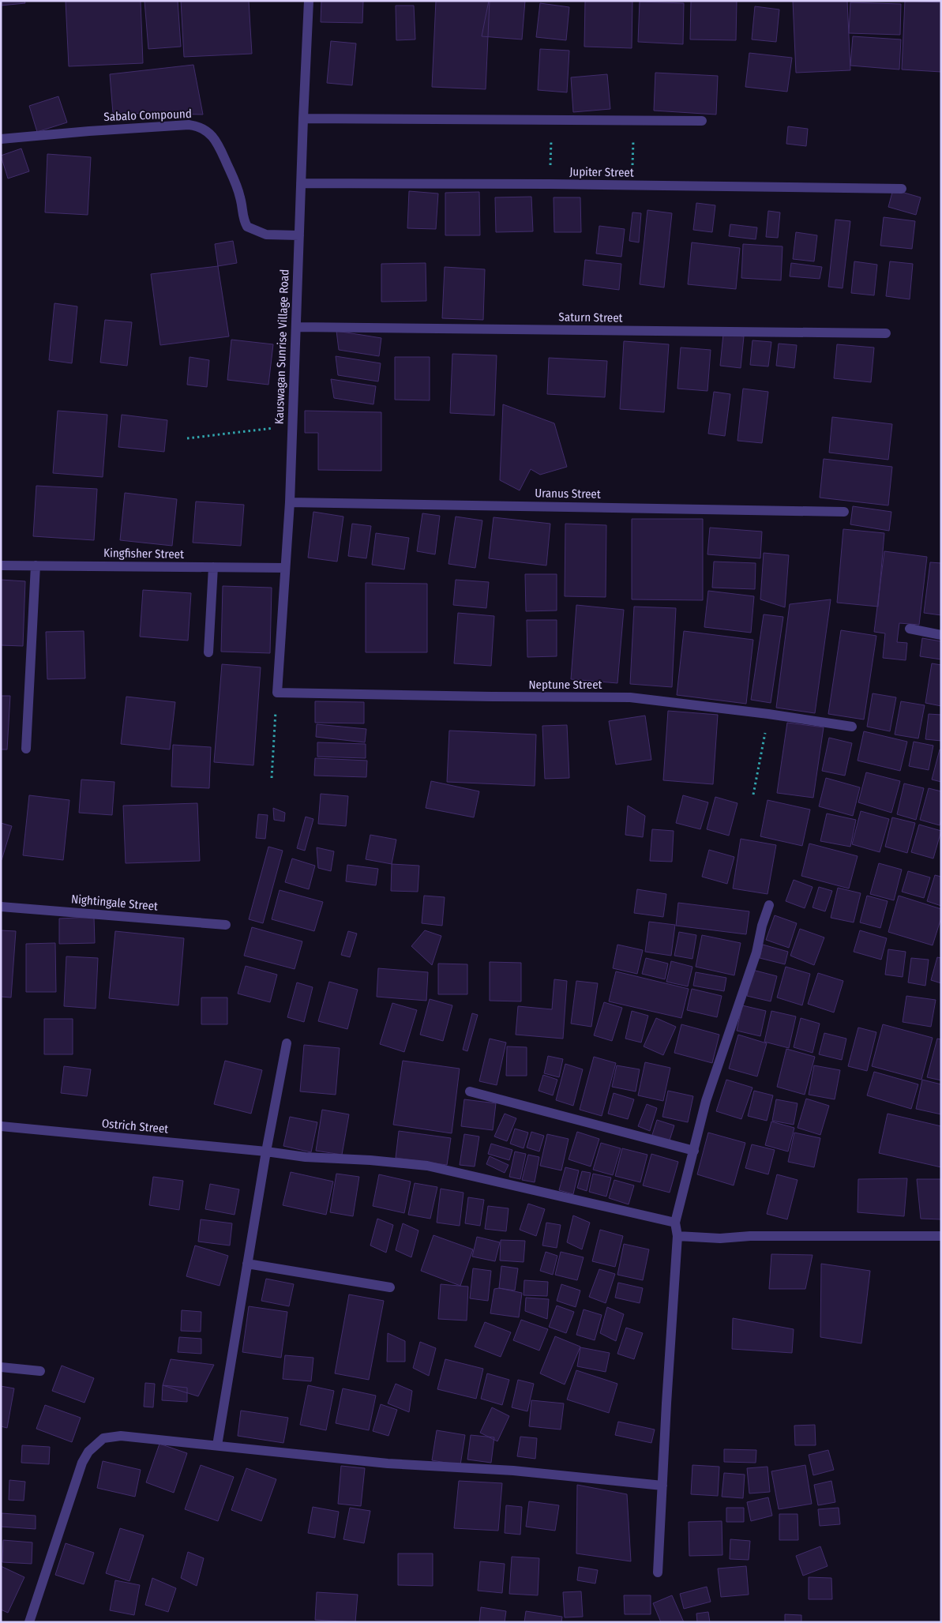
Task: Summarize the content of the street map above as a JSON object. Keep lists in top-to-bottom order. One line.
{"streets":{"street":["Sabalo Compound","Jupiter Street","Saturn Street","Kauswagan Sunrise Village Road","Uranus Street","Kingfisher Street","Neptune Street","Nightingale Street","Ostrich Street"]},"crossings":[["Sabalo Compound","Kauswagan Sunrise Village Road"],["Jupiter Street","Kauswagan Sunrise Village Road"],["Saturn Street","Kauswagan Sunrise Village Road"],["Kauswagan Sunrise Village Road","Uranus Street"],["Kauswagan Sunrise Village Road","Kingfisher Street"],["Kauswagan Sunrise Village Road","Neptune Street"]]}
